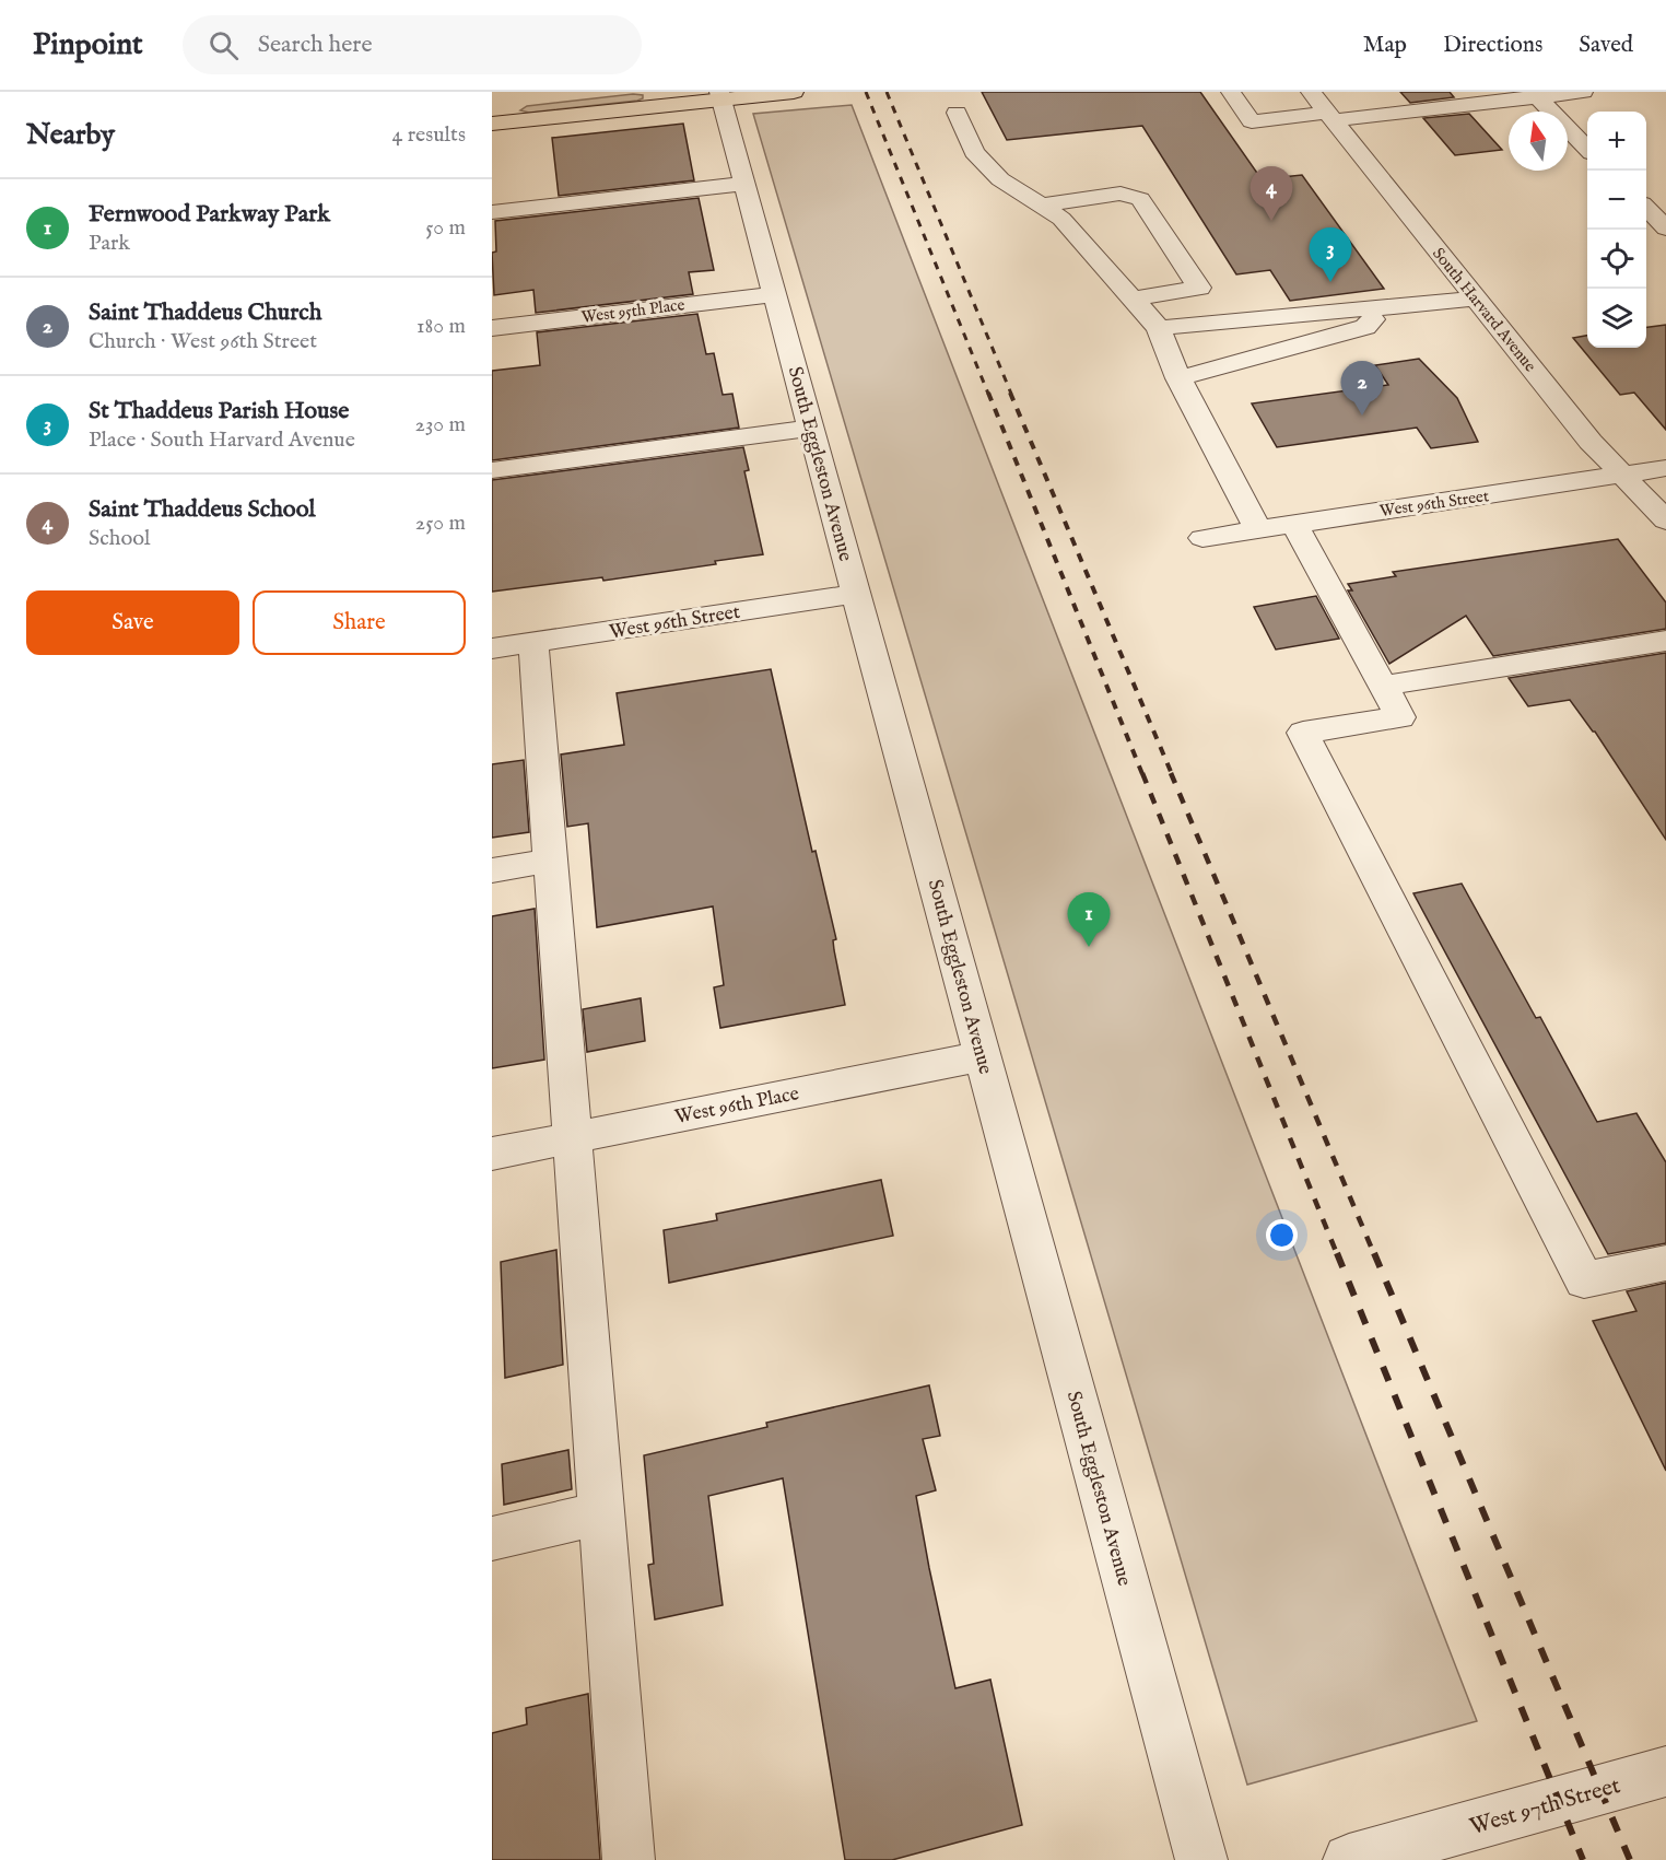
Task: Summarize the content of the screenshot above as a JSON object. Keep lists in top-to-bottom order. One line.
{"streets":{"street":["South Harvard Avenue","West 95th Place","South Eggleston Avenue","West 96th Street","West 96th Place","West 97th Street"]},"crossings":[["South Harvard Avenue","West 96th Street"],["West 95th Place","South Eggleston Avenue"],["South Eggleston Avenue","West 96th Street"],["South Eggleston Avenue","West 96th Place"]],"north":"top","page":{"header":"Pinpoint","search":"Search here","nav":["Map","Directions","Saved"],"heading":["Nearby","4 results"],"map_buttons":["+","−"],"pins":["4","3","2","1"],"list":[{"mark":"1","name":"Fernwood Parkway Park","note":"Park","value":"50 m"},{"mark":"2","name":"Saint Thaddeus Church","note":"Church · West 96th Street","value":"180 m"},{"mark":"3","name":"St Thaddeus Parish House","note":"Place · South Harvard Avenue","value":"230 m"},{"mark":"4","name":"Saint Thaddeus School","note":"School","value":"250 m"}],"buttons":["Save","Share"]}}
